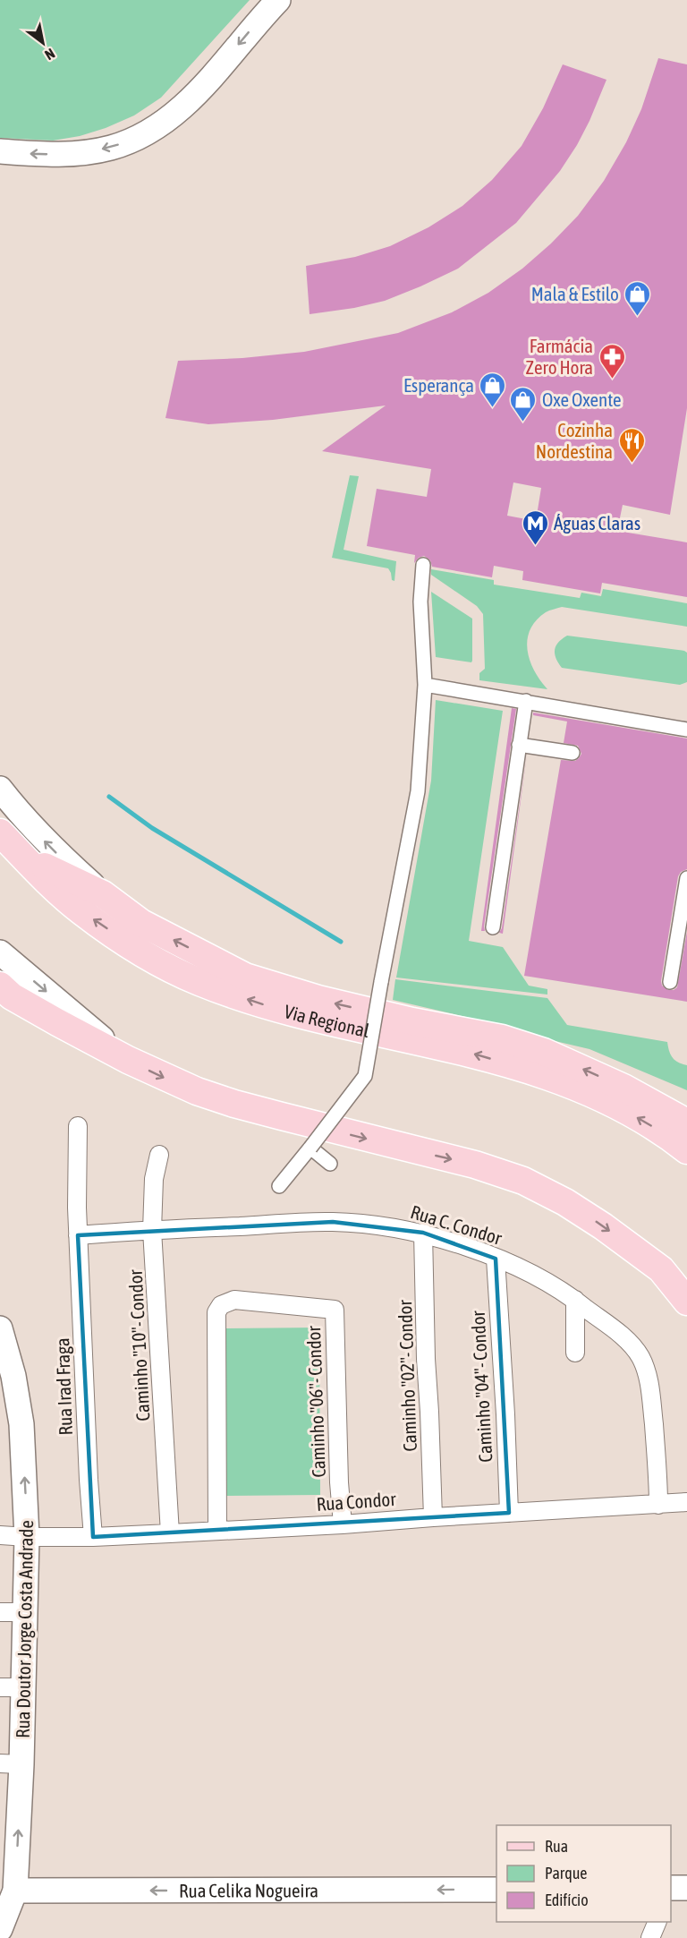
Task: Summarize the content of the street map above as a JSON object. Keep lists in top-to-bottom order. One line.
{"streets":{"main road":["Via Regional","Rua Doutor Jorge Costa Andrade","Rua Celika Nogueira"],"street":["Rua C. Condor","Caminho \"10\"- Condor","Caminho \"02\"- Condor","Rua Irad Fraga","Caminho \"04\"- Condor","Caminho \"06\"- Condor","Rua Condor"]},"crossings":[["Rua C. Condor","Caminho \"10\"- Condor"],["Rua C. Condor","Caminho \"02\"- Condor"],["Rua C. Condor","Rua Irad Fraga"],["Rua C. Condor","Caminho \"04\"- Condor"],["Rua C. Condor","Rua Condor"],["Caminho \"10\"- Condor","Rua Condor"],["Caminho \"02\"- Condor","Rua Condor"],["Rua Irad Fraga","Rua Condor"],["Caminho \"04\"- Condor","Rua Condor"],["Caminho \"06\"- Condor","Rua Condor"],["Rua Condor","Rua Doutor Jorge Costa Andrade"],["Rua Doutor Jorge Costa Andrade","Rua Celika Nogueira"]],"one_way":["Rua Doutor Jorge Costa Andrade","Rua Celika Nogueira"],"places":{"shop":["Mala & Estilo","Esperança","Oxe Oxente"],"pharmacy":["Farmácia Zero Hora"],"restaurant":["Cozinha Nordestina"],"metro station":["Águas Claras"]},"legend":["Rua","Parque","Edifício"],"north":"bottom right"}
